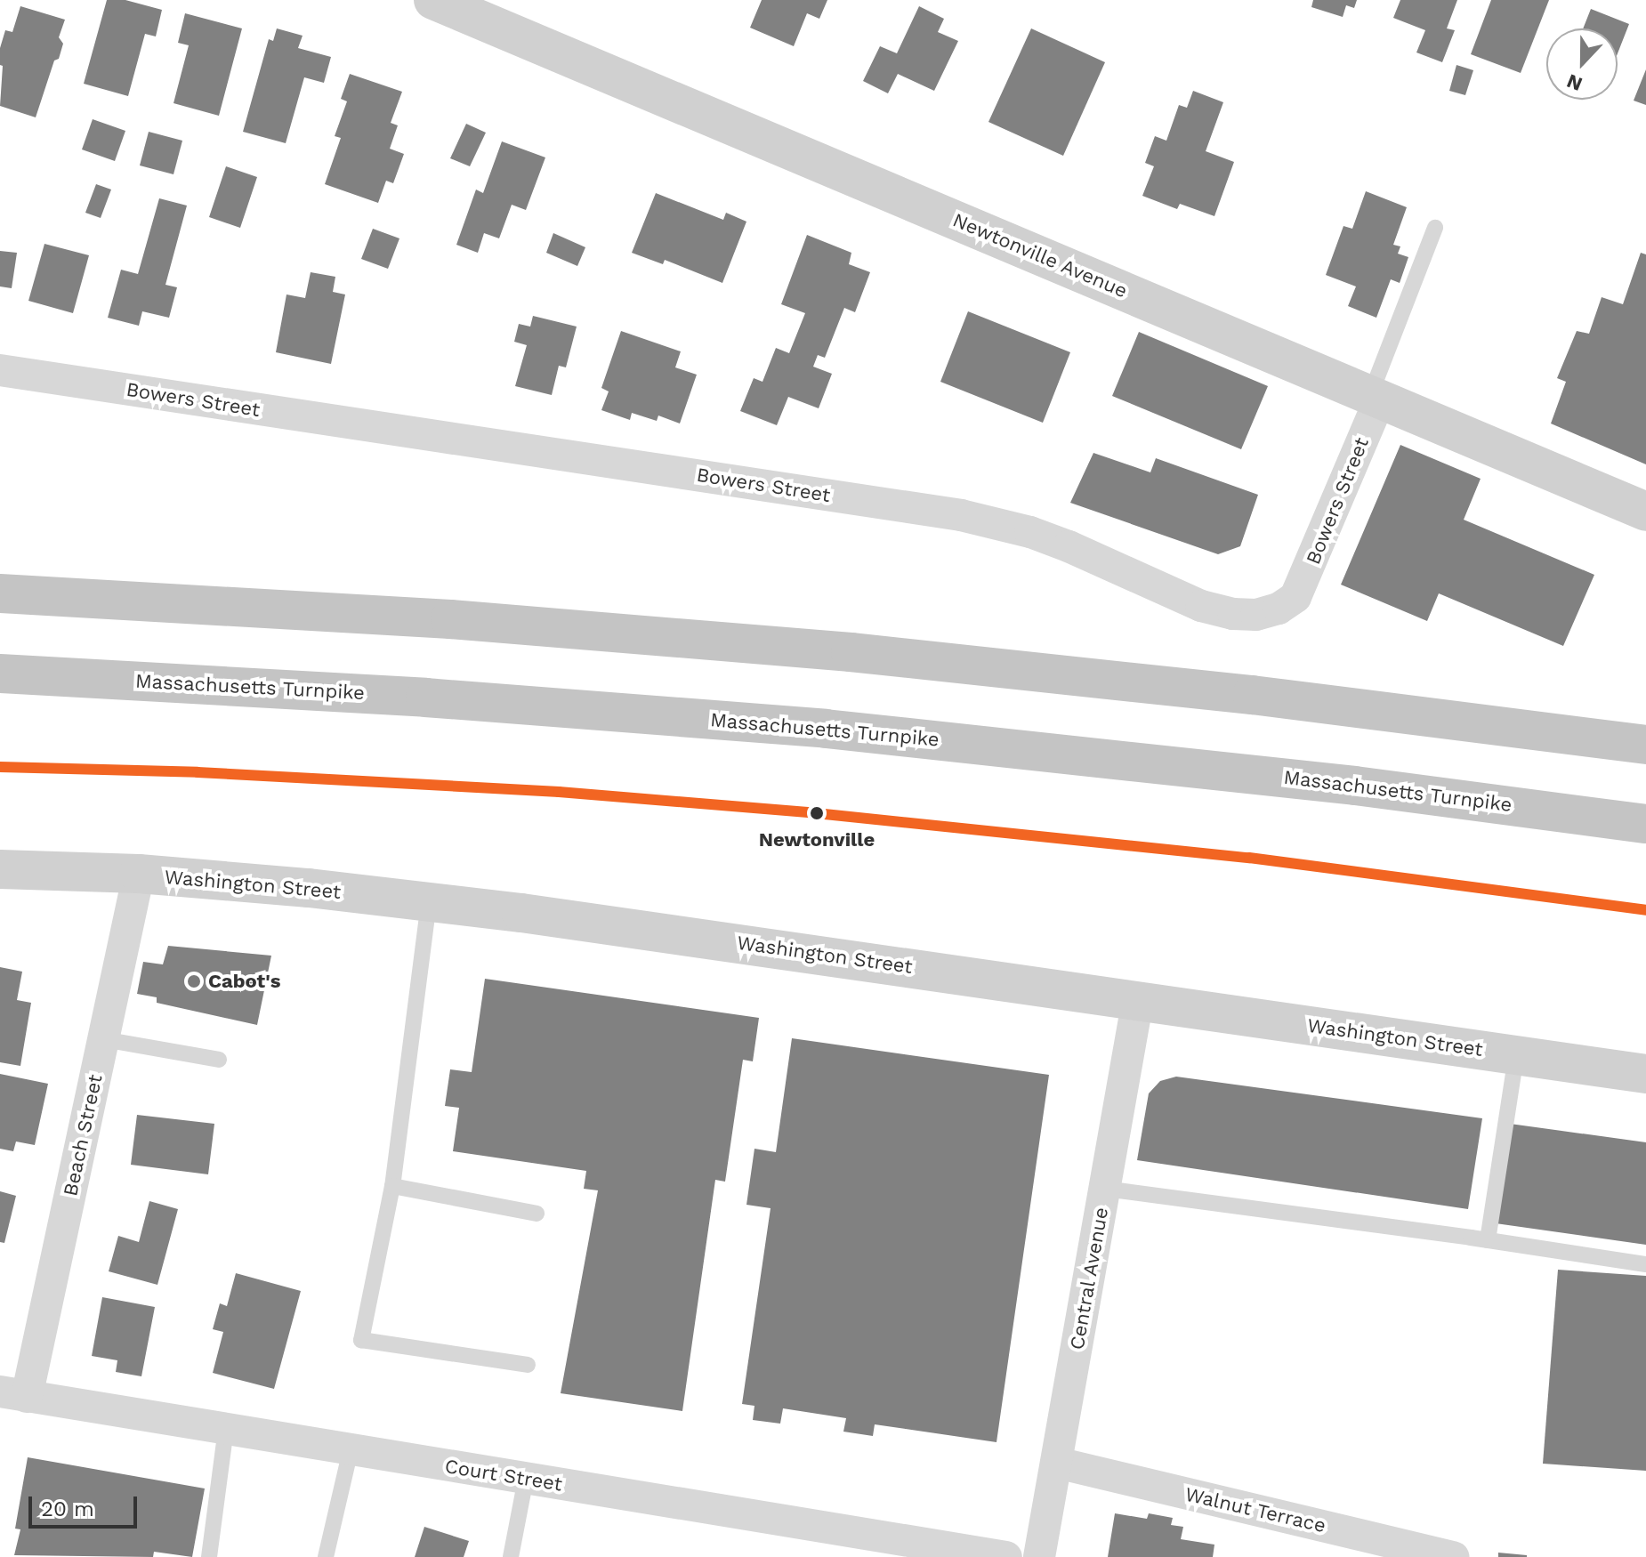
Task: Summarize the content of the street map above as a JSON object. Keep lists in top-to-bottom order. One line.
{"streets":{"highway":["Massachusetts Turnpike"],"main road":["Newtonville Avenue","Washington Street"],"street":["Bowers Street","Beach Street","Central Avenue","Court Street","Walnut Terrace"]},"crossings":[["Newtonville Avenue","Bowers Street"],["Washington Street","Beach Street"],["Washington Street","Central Avenue"],["Beach Street","Court Street"],["Central Avenue","Walnut Terrace"]],"places":["Newtonville","Cabot's"],"scale_bar":"20 m","north":"bottom"}
